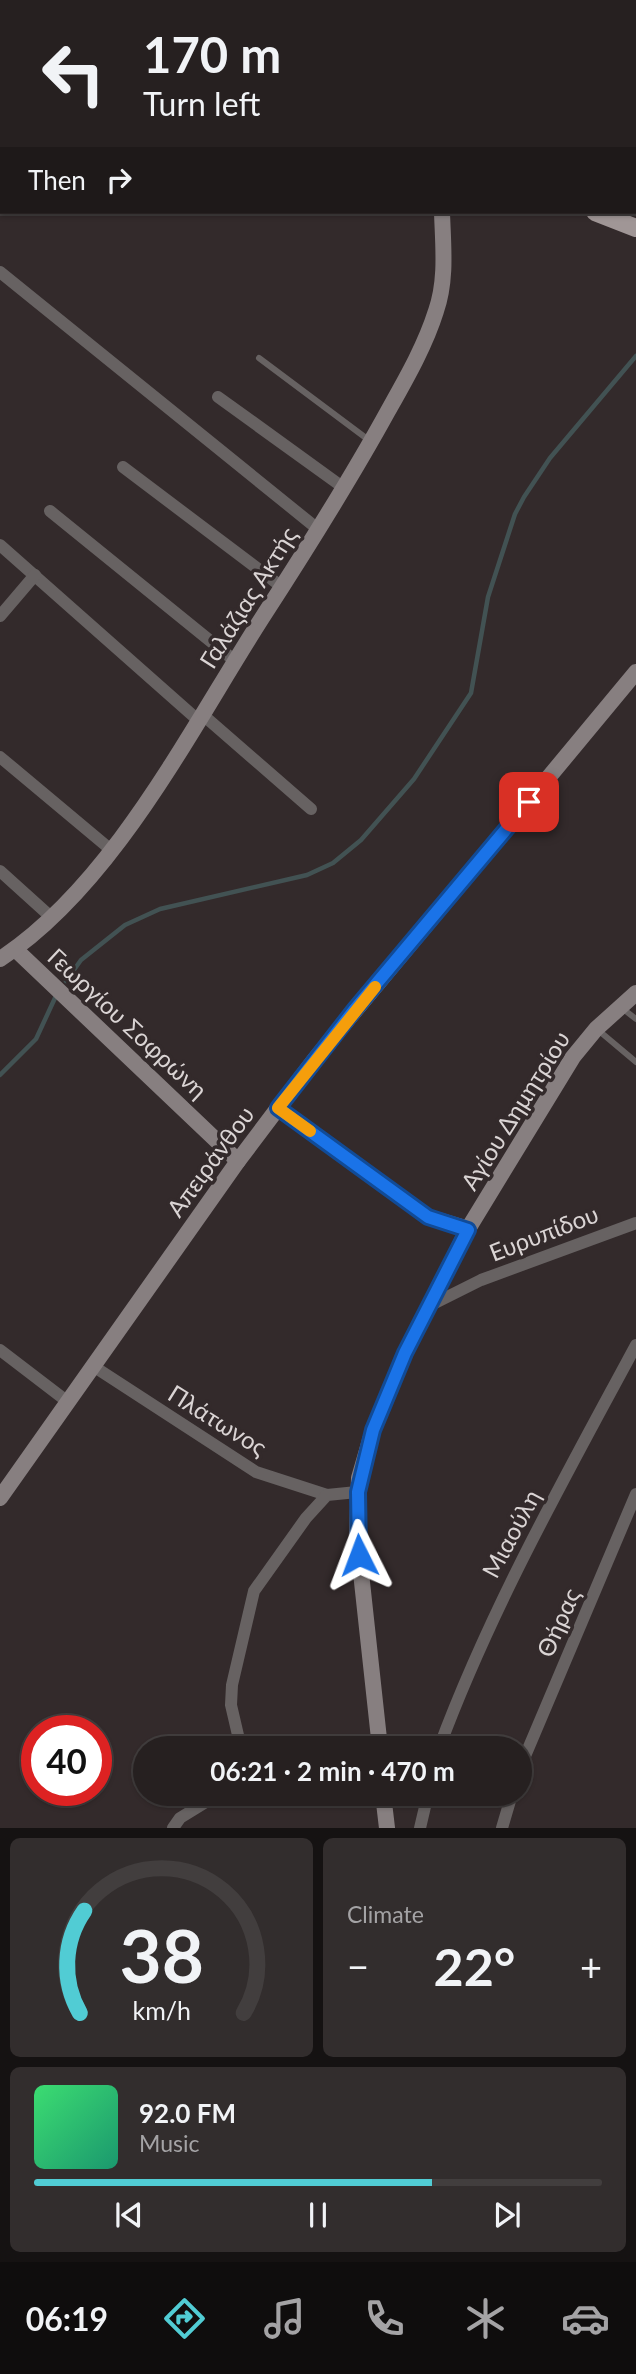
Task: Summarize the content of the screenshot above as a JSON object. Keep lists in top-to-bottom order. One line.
{"streets":{"street":["Γαλάζιας Ακτής","Γεωργίου Σοφρώνη","Αγίου Δημητρίου","Απειράνθου","Ευρυπίδου","Πλάτωνος","Μιαούλη","Θήρας"]},"crossings":[["Γαλάζιας Ακτής","Γεωργίου Σοφρώνη"],["Γεωργίου Σοφρώνη","Απειράνθου"],["Αγίου Δημητρίου","Ευρυπίδου"],["Απειράνθου","Πλάτωνος"]],"page":{"turn":["170 m","Turn left"],"then":"Then","limit":"40","trip":"06:21 · 2 min · 470 m","tile":"Climate","heat":["−","22°","+"],"song":["92.0 FM","Music"],"tabs":"06:19","gauge":["38","km/h"]}}
